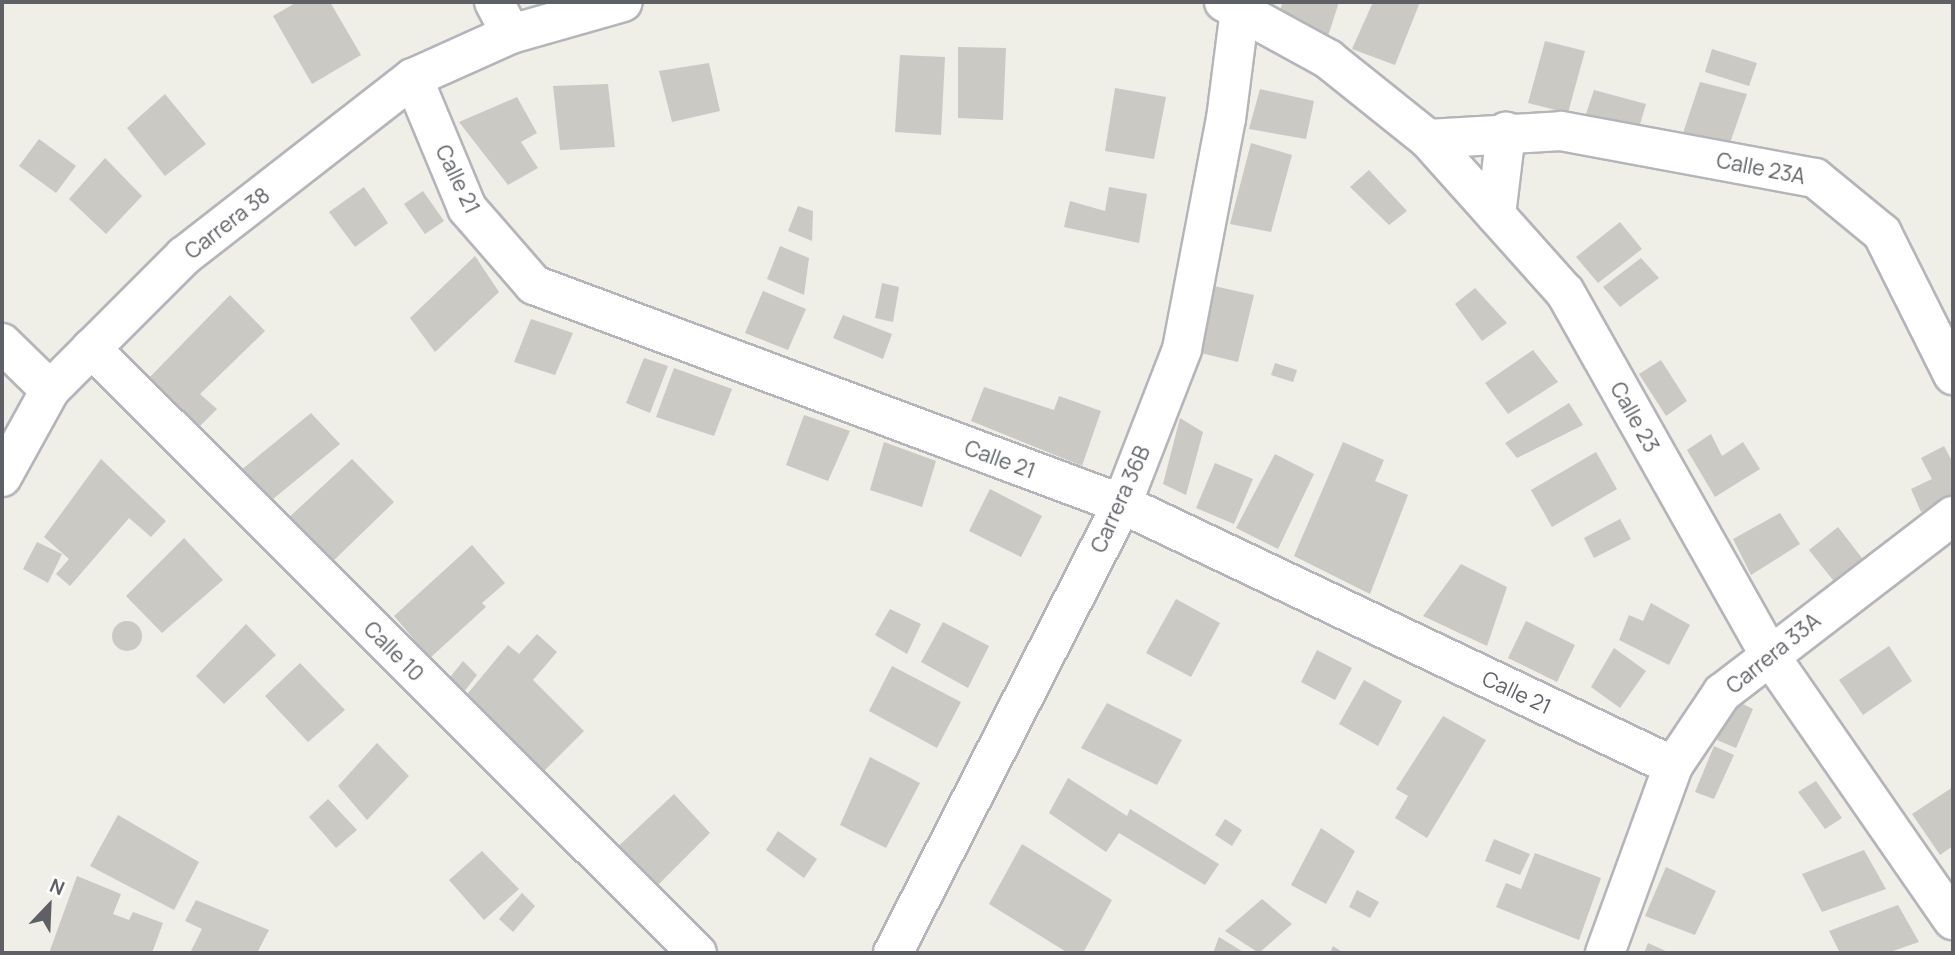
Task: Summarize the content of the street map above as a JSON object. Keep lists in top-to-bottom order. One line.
{"streets":{"street":["Calle 23A","Calle 21","Carrera 38","Calle 23","Carrera 36B","Calle 10","Carrera 33A"]},"crossings":[["Calle 23A","Calle 23"],["Calle 21","Carrera 38"],["Calle 21","Carrera 36B"],["Calle 21","Carrera 33A"],["Carrera 38","Calle 10"],["Calle 23","Carrera 36B"],["Calle 23","Carrera 33A"]],"north":"top right"}
